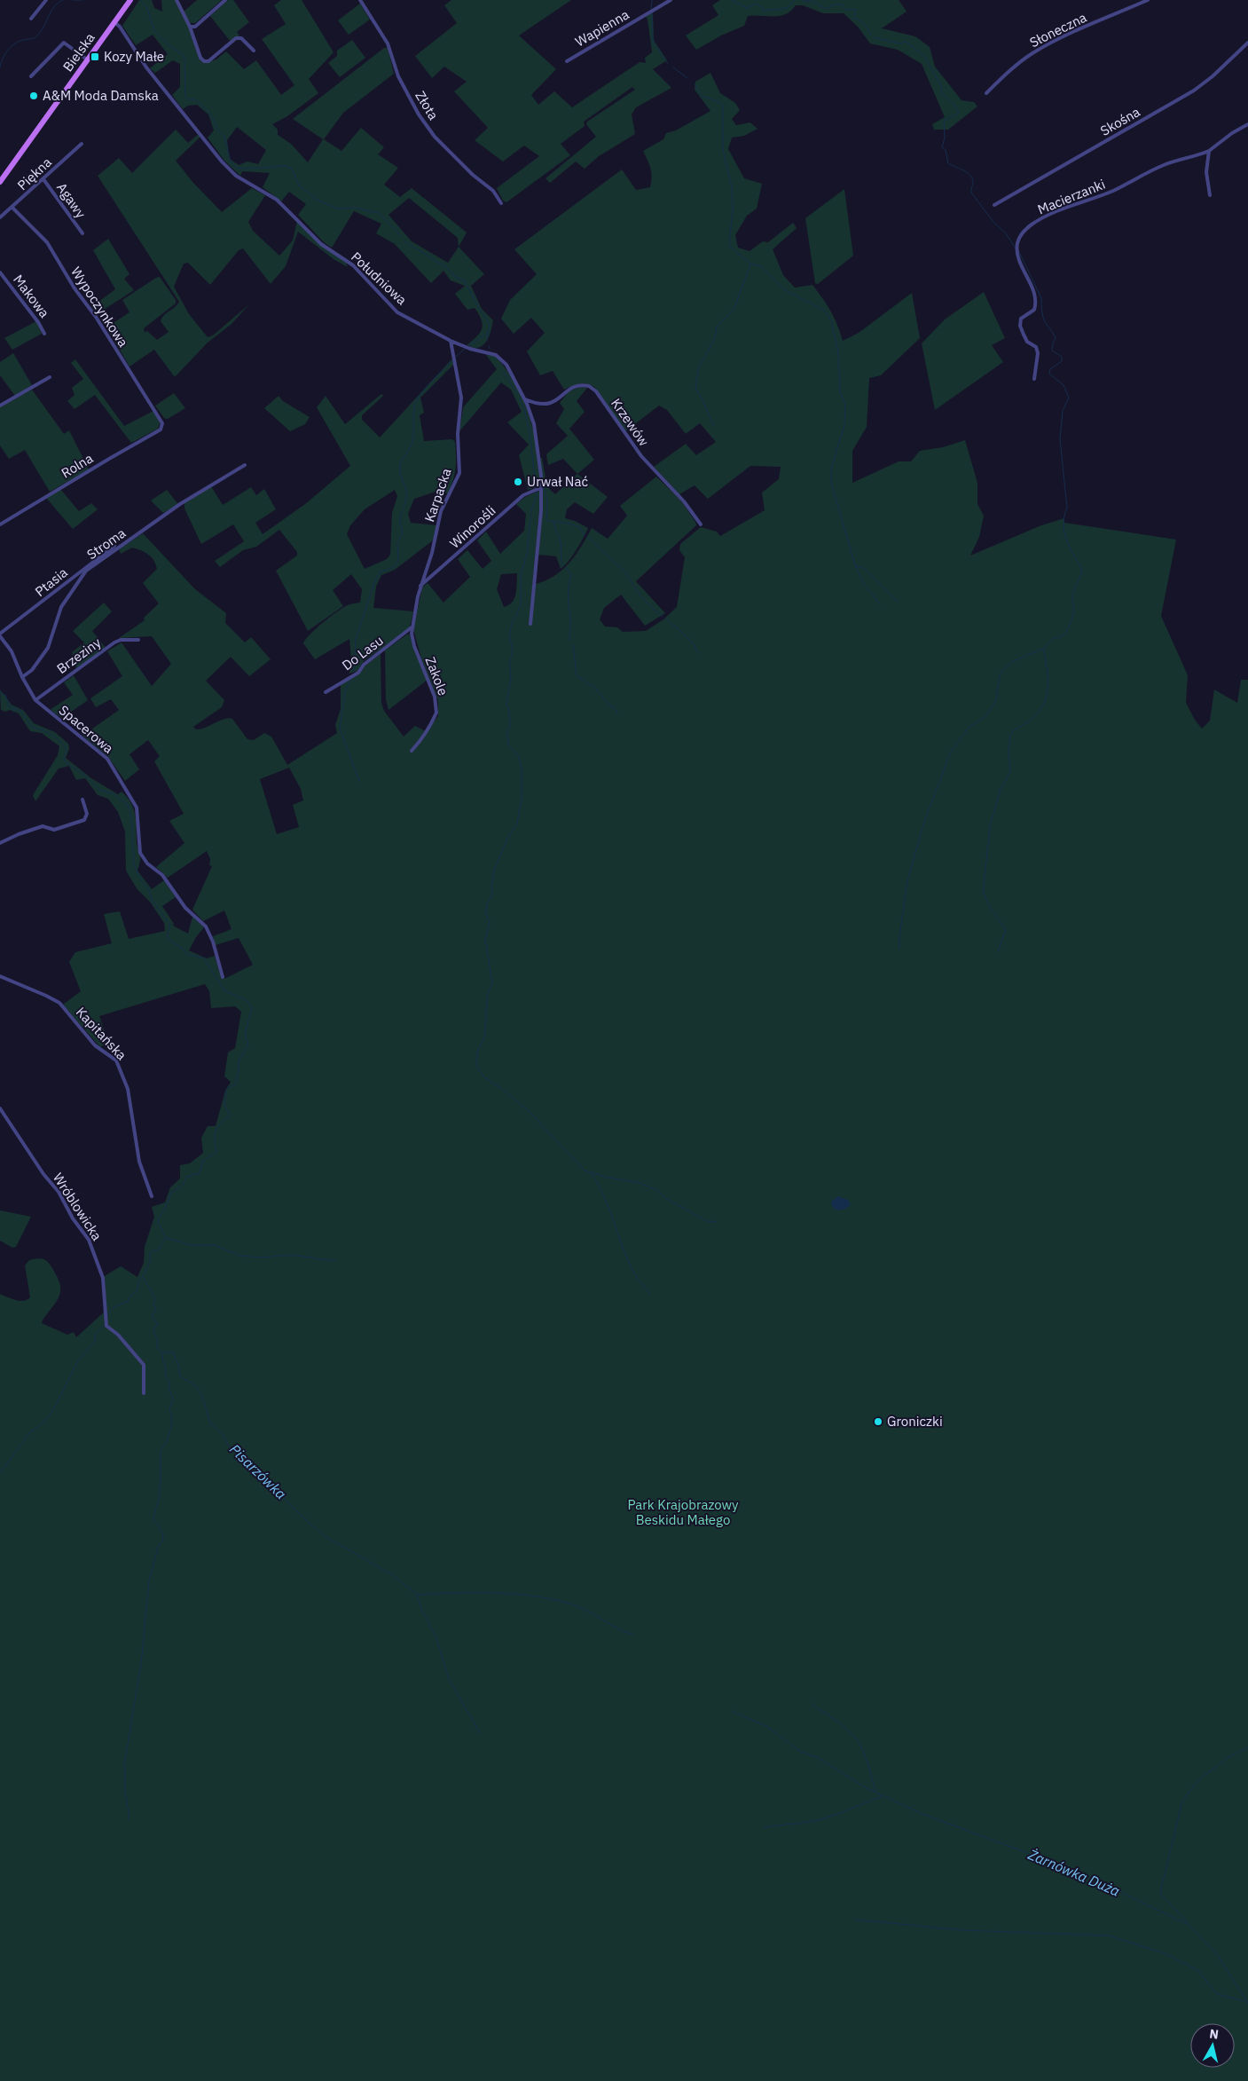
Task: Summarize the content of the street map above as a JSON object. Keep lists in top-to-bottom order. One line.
{"streets":{"main road":["Bielska"],"street":["Wapienna","Słoneczna","Złota","Skośna","Piękna","Macierzanki","Agawy","Południowa","Makowa","Wypoczynkowa","Krzewów","Rolna","Karpacka","Winorośli","Stroma","Ptasia","Do Lasu","Brzeziny","Zakole","Spacerowa","Kapitańska","Wróblowicka"]},"crossings":[["Bielska","Południowa"],["Piękna","Agawy"],["Piękna","Wypoczynkowa"],["Południowa","Krzewów"],["Południowa","Karpacka"],["Południowa","Winorośli"],["Wypoczynkowa","Rolna"],["Karpacka","Winorośli"],["Karpacka","Do Lasu"],["Karpacka","Zakole"],["Stroma","Spacerowa"],["Ptasia","Spacerowa"],["Do Lasu","Zakole"],["Brzeziny","Spacerowa"]],"water":["Pisarzówka","Żarnówka Duża"],"parks":["Park Krajobrazowy Beskidu Małego"],"places":{"transit":["Kozy Małe"],"other":["A&M Moda Damska","Urwał Nać","Groniczki"]},"north":"top"}
